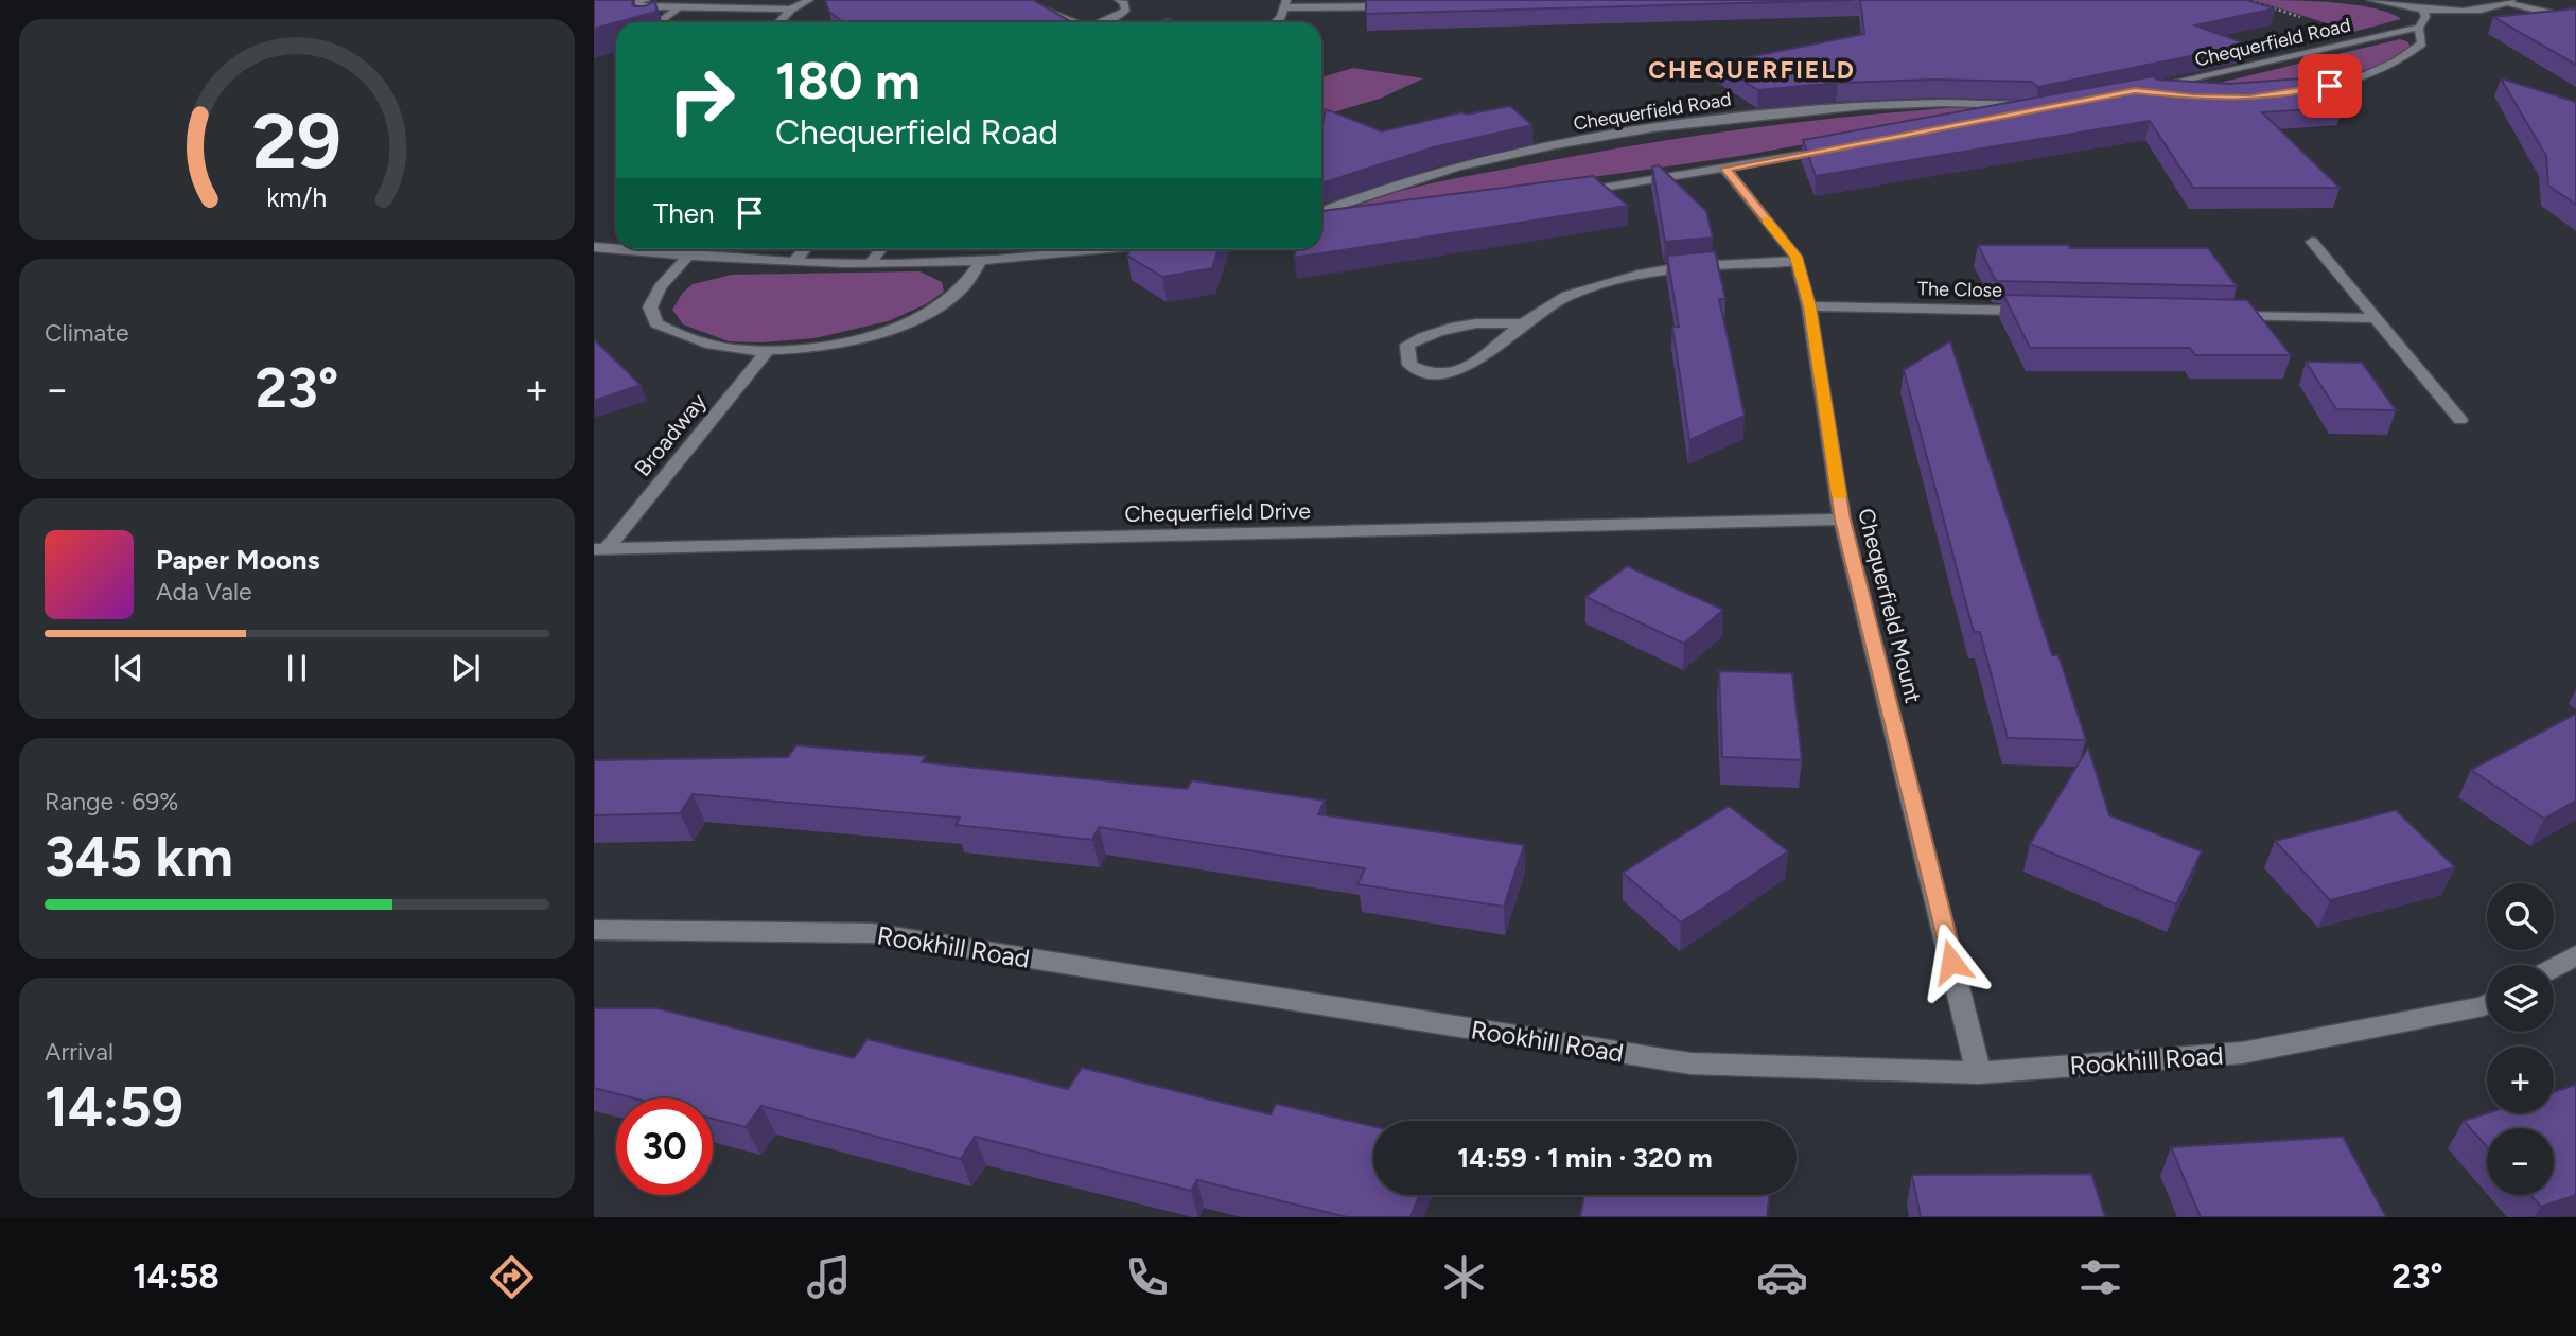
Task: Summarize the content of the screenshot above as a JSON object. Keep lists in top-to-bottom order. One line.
{"streets":{"street":["Chequerfield Road","The Close","Broadway","Chequerfield Drive","Chequerfield Mount","Rookhill Road"]},"crossings":[["The Close","Chequerfield Mount"],["Broadway","Chequerfield Drive"],["Chequerfield Drive","Chequerfield Mount"],["Chequerfield Mount","Rookhill Road"]],"districts":["CHEQUERFIELD"],"page":{"turn":["180 m","Chequerfield Road"],"then":"Then","tile":["Climate",["Range · 69%","345 km"],["Arrival","14:59"]],"heat":["−","23°","+"],"song":["Paper Moons","Ada Vale"],"map_buttons":["+","−"],"limit":"30","trip":"14:59 · 1 min · 320 m","tabs":["14:58","23°"],"gauge":["29","km/h"]}}
